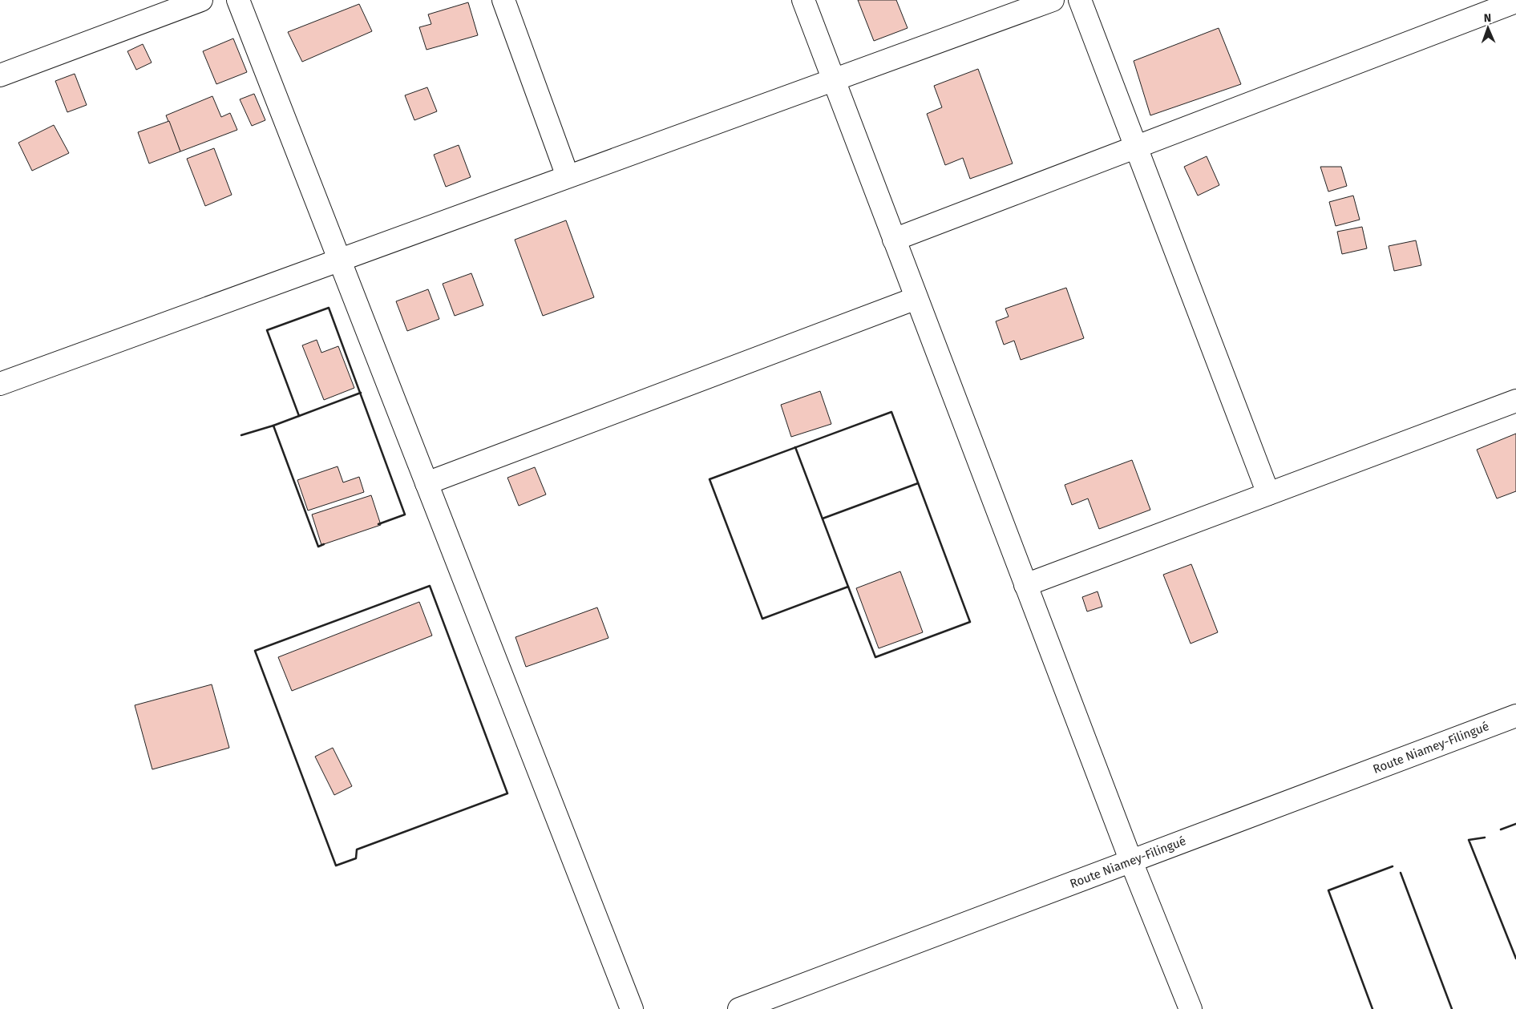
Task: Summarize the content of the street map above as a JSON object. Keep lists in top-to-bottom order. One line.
{"streets":{"street":["Route Niamey-Filingué"]},"north":"top"}
